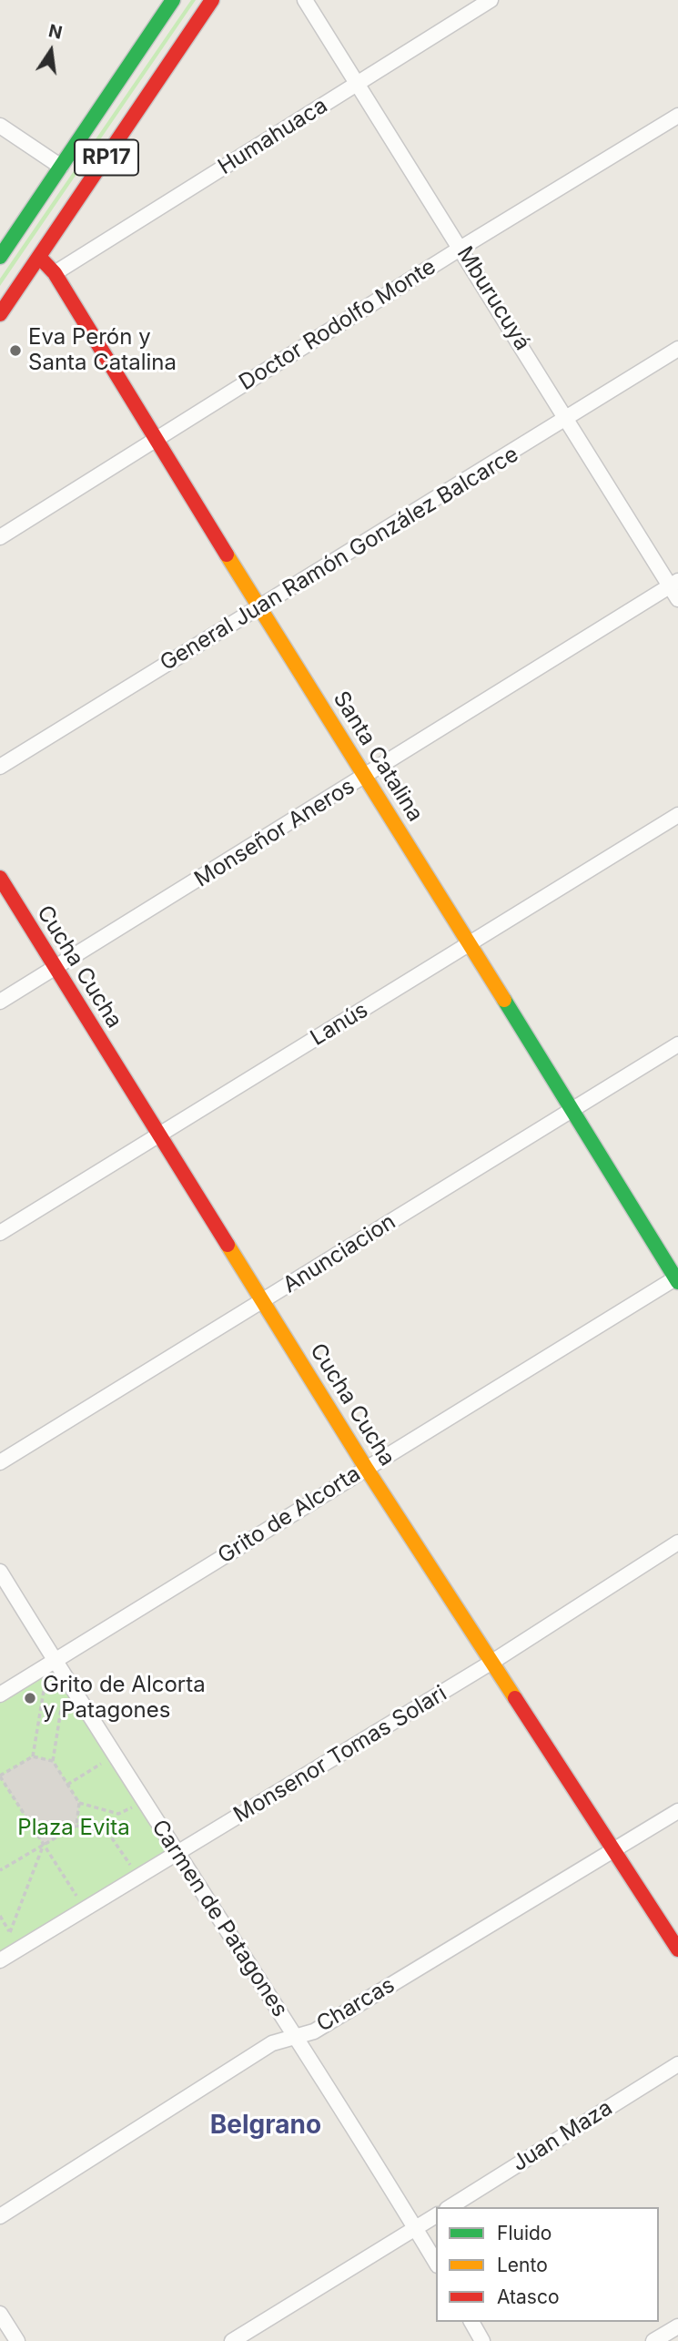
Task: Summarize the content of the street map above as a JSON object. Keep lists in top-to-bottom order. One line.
{"streets":{"street":["Humahuaca","RP17","Mburucuyá","Doctor Rodolfo Monte","General Juan Ramón González Balcarce","Santa Catalina","Monseñor Aneros","Cucha Cucha","Lanús","Anunciacion","Grito de Alcorta","Monsenor Tomas Solari","Carmen de Patagones","Charcas","Juan Maza"]},"crossings":[["Humahuaca","Mburucuyá"],["Humahuaca","Santa Catalina"],["RP17","Santa Catalina"],["Mburucuyá","Doctor Rodolfo Monte"],["Mburucuyá","General Juan Ramón González Balcarce"],["Mburucuyá","Monseñor Aneros"],["Doctor Rodolfo Monte","Santa Catalina"],["General Juan Ramón González Balcarce","Santa Catalina"],["Santa Catalina","Monseñor Aneros"],["Santa Catalina","Lanús"],["Santa Catalina","Anunciacion"],["Santa Catalina","Grito de Alcorta"],["Monseñor Aneros","Cucha Cucha"],["Cucha Cucha","Lanús"],["Cucha Cucha","Anunciacion"],["Cucha Cucha","Grito de Alcorta"],["Cucha Cucha","Monsenor Tomas Solari"],["Cucha Cucha","Charcas"],["Grito de Alcorta","Carmen de Patagones"],["Monsenor Tomas Solari","Carmen de Patagones"],["Carmen de Patagones","Charcas"]],"districts":["Belgrano"],"parks":["Plaza Evita"],"places":["Eva Perón y Santa Catalina","Grito de Alcorta y Patagones"],"legend":["Fluido","Lento","Atasco"],"north":"top"}
